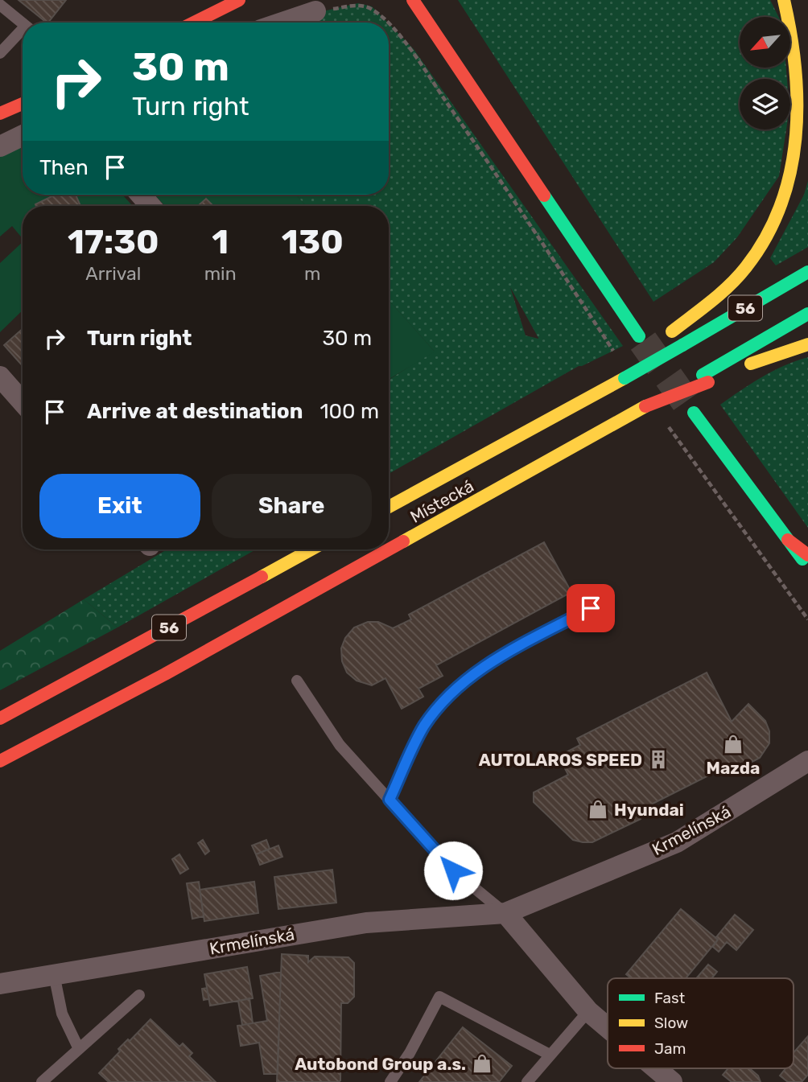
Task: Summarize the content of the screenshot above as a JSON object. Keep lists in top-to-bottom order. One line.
{"streets":{"main road":["56","Místecká"],"street":["Krmelínská"]},"crossings":[["56","Místecká"]],"places":{"shop":["Mazda","Hyundai","Autobond Group a.s."],"building":["AUTOLAROS SPEED"]},"legend":["Fast","Slow","Jam"],"north":"bottom left","page":{"turn":["30 m","Turn right"],"then":"Then","eta":["17:30","Arrival","1","min","130","m"],"list":[{"name":"Turn right","value":"30 m"},{"name":"Arrive at destination","value":"100 m"}],"buttons":["Exit","Share"]}}
